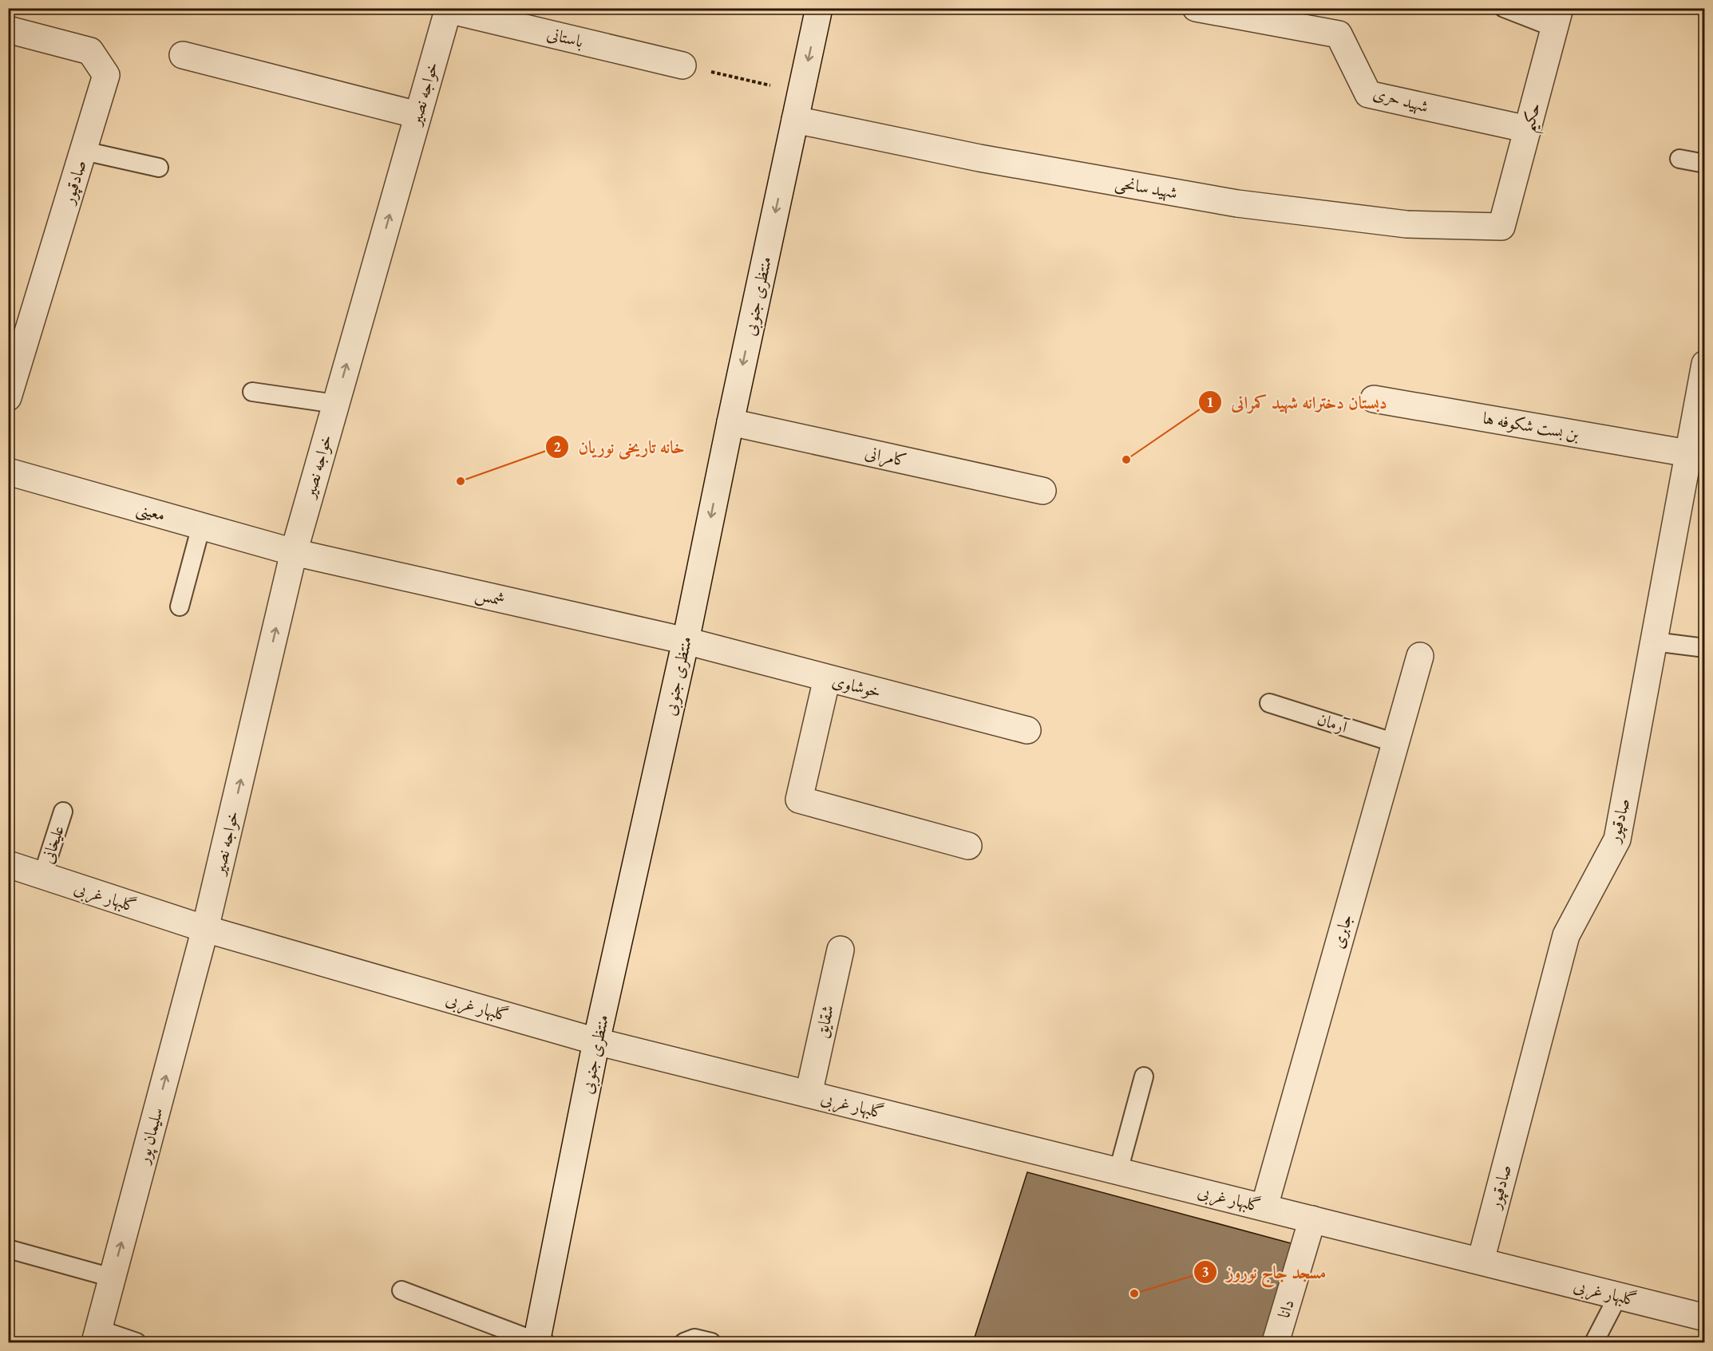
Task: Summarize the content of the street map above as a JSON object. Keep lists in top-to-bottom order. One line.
{"streets":{"street":["باستانی","خواجه نصیر","شهید حری","حکیم","صادقپور","شهید سانحی","منتظری جنوبی","بن بست شکوفه ها","کامرانی","معینی","شمس","خوشاوی","گلبهار غربی","جابری","شقایق","سلیمان پور","دانا"],"lane":["آرمان","علیخانی"]},"crossings":[["باستانی","خواجه نصیر"],["خواجه نصیر","معینی"],["خواجه نصیر","شمس"],["خواجه نصیر","گلبهار غربی"],["خواجه نصیر","سلیمان پور"],["شهید حری","حکیم"],["حکیم","شهید سانحی"],["صادقپور","بن بست شکوفه ها"],["صادقپور","گلبهار غربی"],["شهید سانحی","منتظری جنوبی"],["منتظری جنوبی","کامرانی"],["منتظری جنوبی","شمس"],["منتظری جنوبی","خوشاوی"],["منتظری جنوبی","گلبهار غربی"],["معینی","شمس"],["شمس","خوشاوی"],["آرمان","جابری"],["علیخانی","گلبهار غربی"],["گلبهار غربی","جابری"],["گلبهار غربی","شقایق"],["گلبهار غربی","سلیمان پور"],["گلبهار غربی","دانا"]],"one_way":["خواجه نصیر","منتظری جنوبی","سلیمان پور"],"places":["دبستان دخترانه شهید کمرانی","خانه تاریخی نوریان","مسجد جاج نوروز"]}
